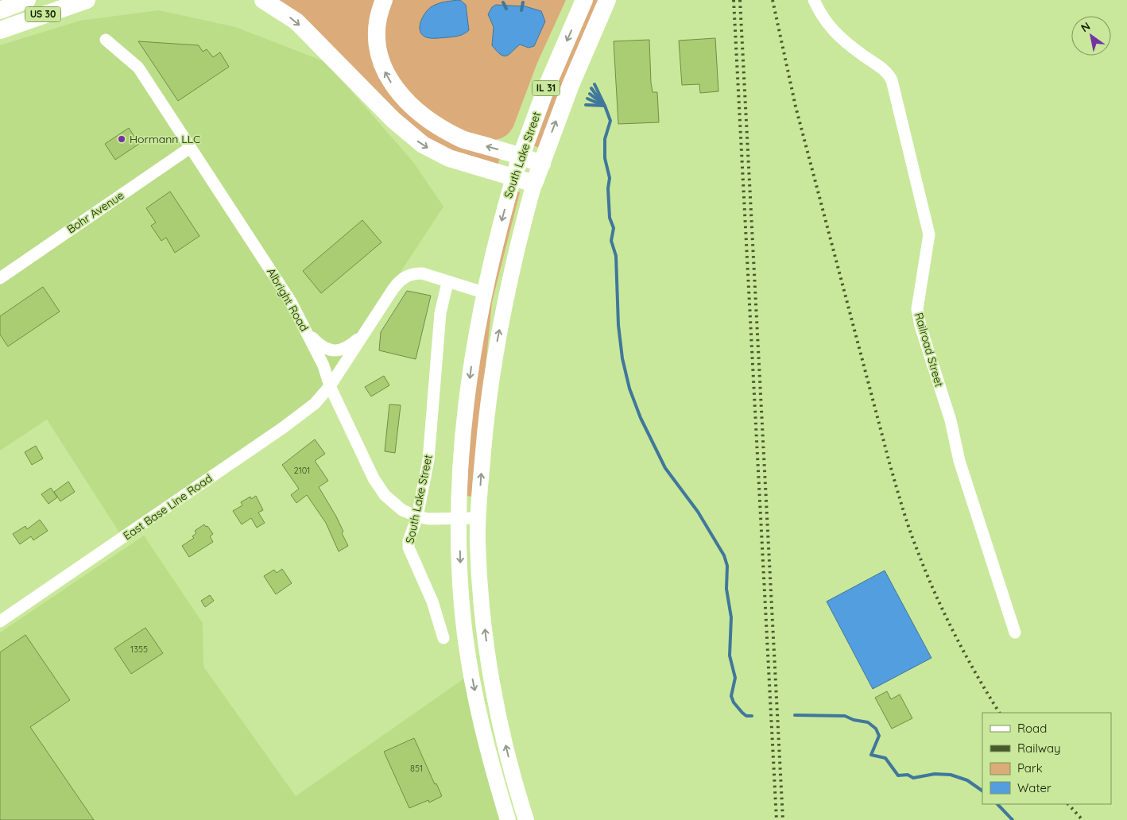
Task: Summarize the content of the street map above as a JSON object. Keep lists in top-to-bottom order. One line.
{"streets":{"main road":["US 30","IL 31","South Lake Street"],"street":["Bohr Avenue","Albright Road","Railroad Street","East Base Line Road"]},"crossings":[["IL 31","South Lake Street"],["IL 31","Albright Road"],["IL 31","East Base Line Road"],["South Lake Street","Albright Road"],["South Lake Street","East Base Line Road"],["Bohr Avenue","Albright Road"],["Albright Road","East Base Line Road"]],"places":["Hormann LLC"],"house_numbers":["2101","1355","851"],"legend":["Road","Railway","Park","Water"],"north":"top left"}
